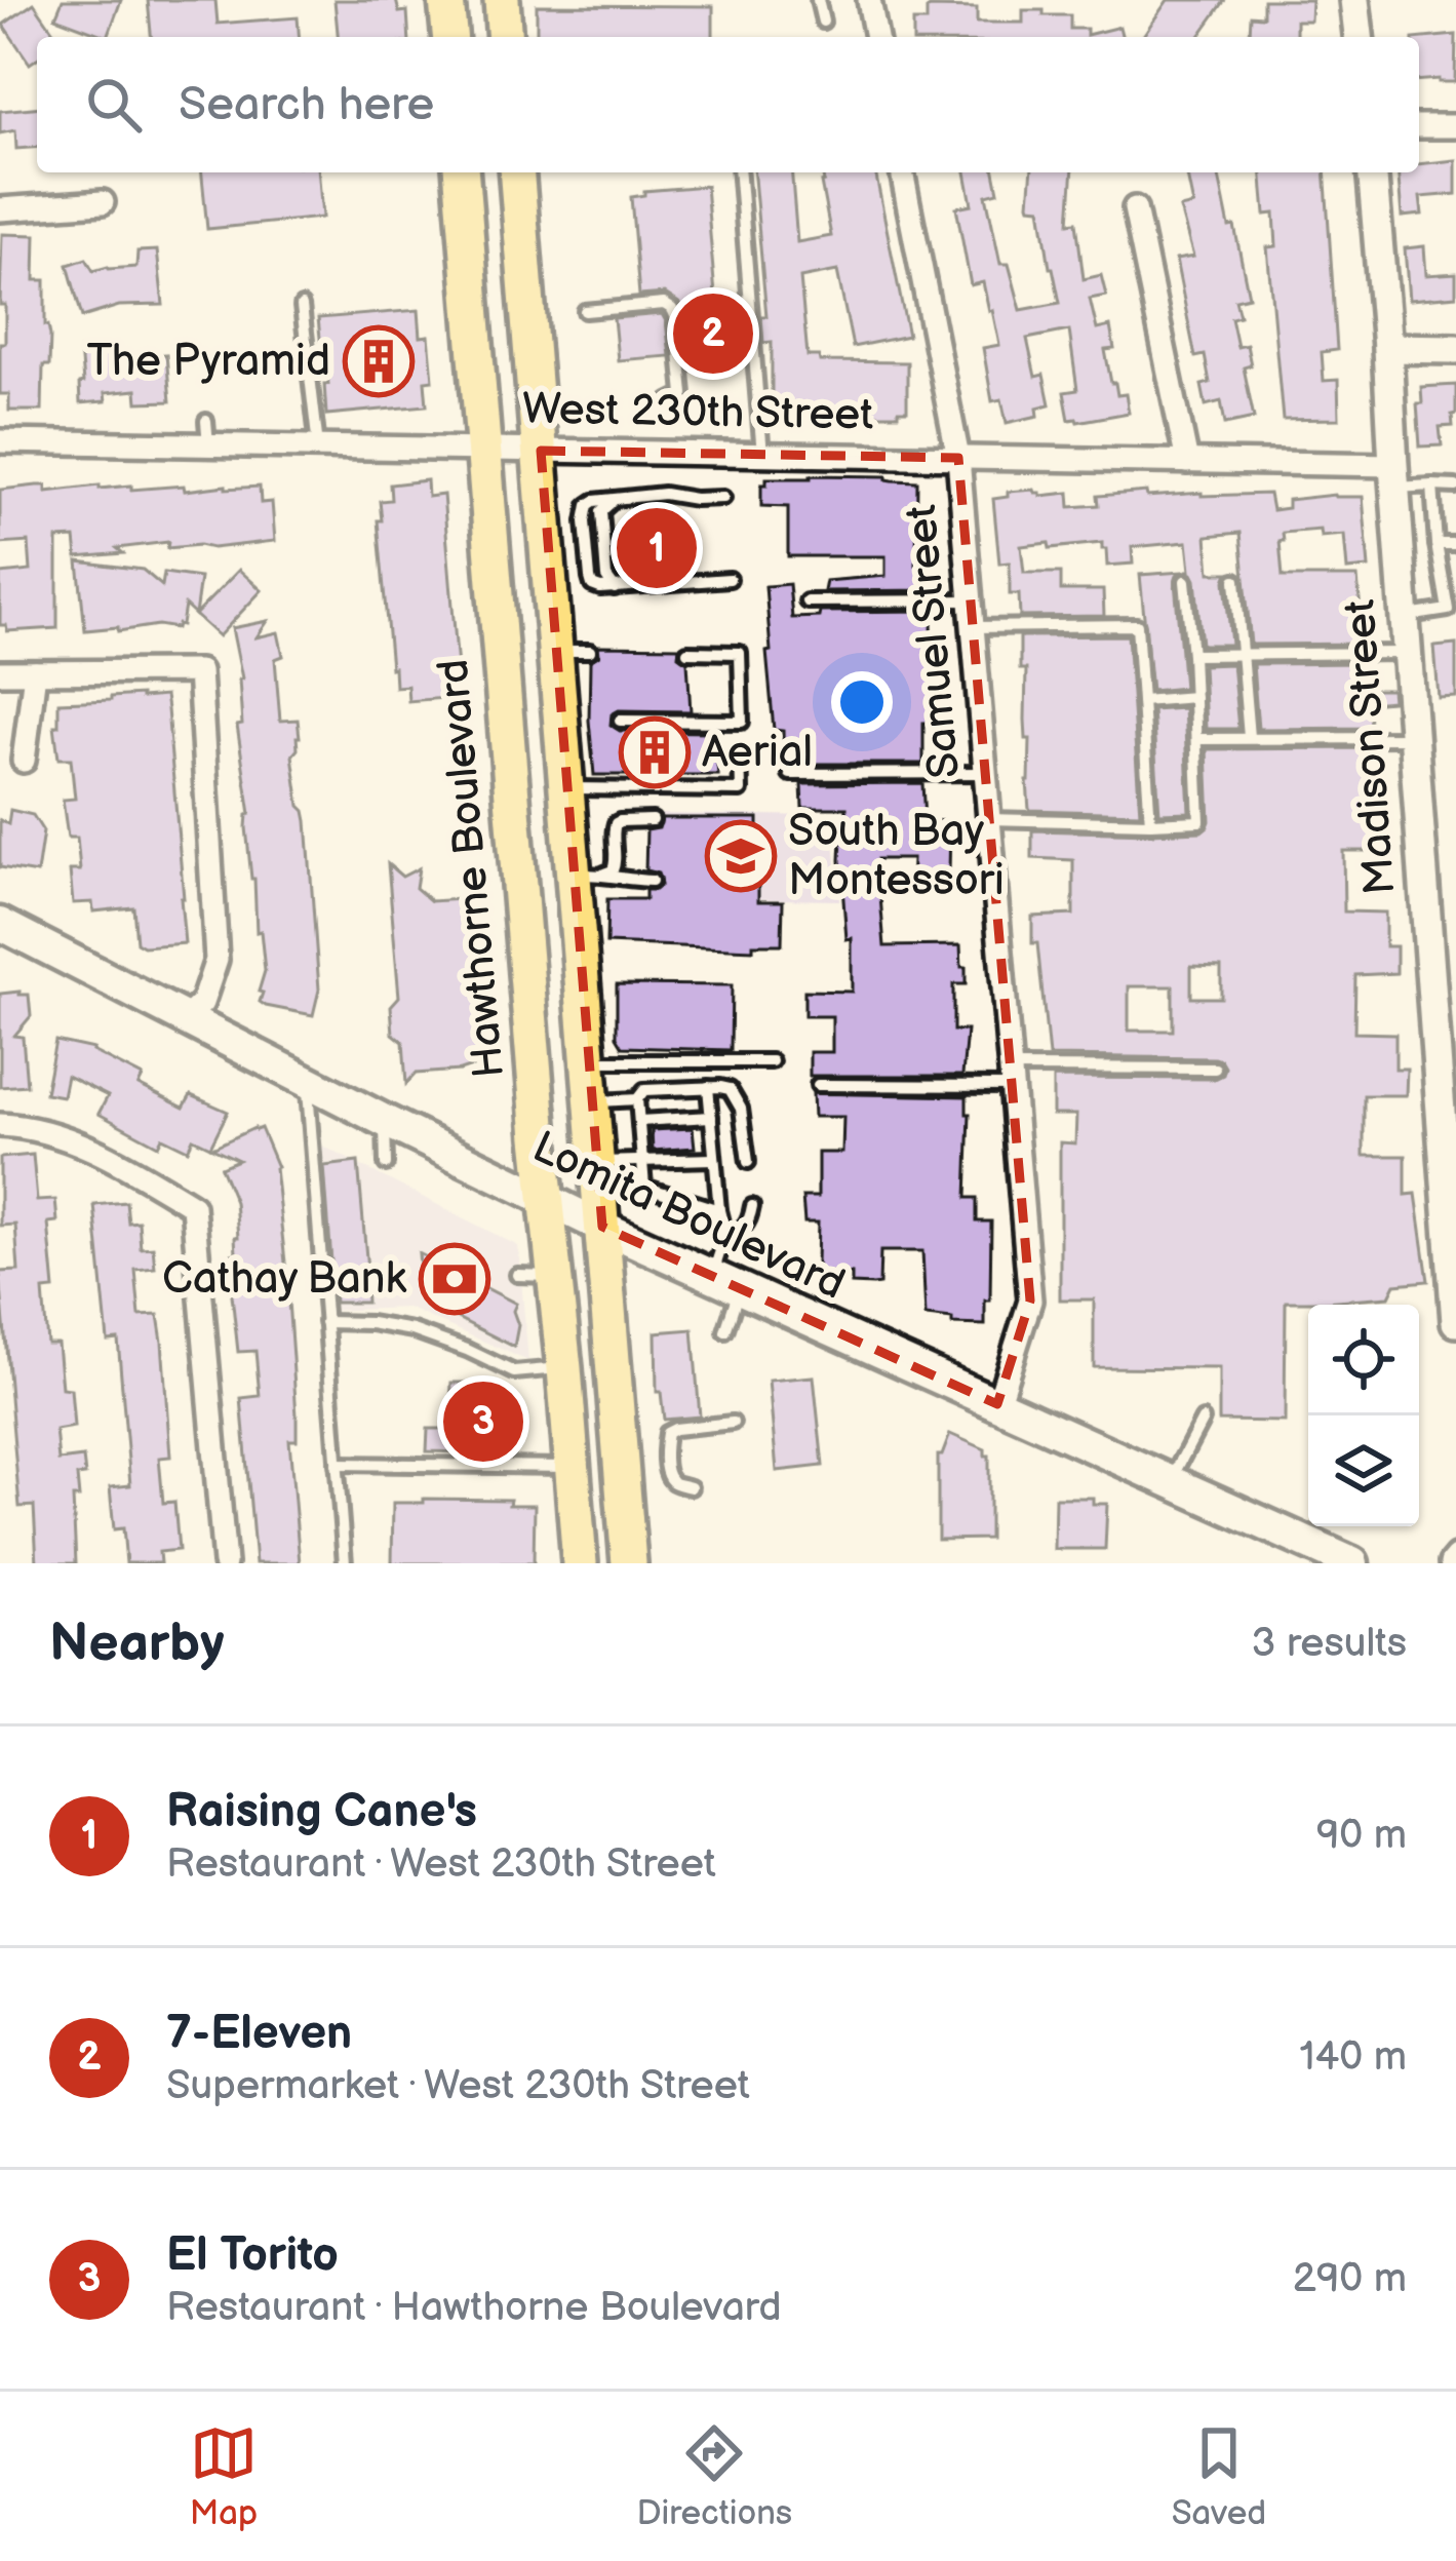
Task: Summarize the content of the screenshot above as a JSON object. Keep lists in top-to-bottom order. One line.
{"streets":{"main road":["Hawthorne Boulevard","Lomita Boulevard"],"street":["West 230th Street","Samuel Street","Madison Street"]},"crossings":[["West 230th Street","Samuel Street"],["West 230th Street","Madison Street"],["West 230th Street","Hawthorne Boulevard"],["Samuel Street","Lomita Boulevard"],["Hawthorne Boulevard","Lomita Boulevard"]],"places":{"building":["The Pyramid","Aerial"],"school or university":["South Bay Montessori"],"bank":["Cathay Bank"]},"page":{"search":"Search here","pins":["2","1","3"],"heading":["Nearby","3 results"],"list":[{"mark":"1","name":"Raising Cane's","note":"Restaurant · West 230th Street","value":"90 m"},{"mark":"2","name":"7-Eleven","note":"Supermarket · West 230th Street","value":"140 m"},{"mark":"3","name":"El Torito","note":"Restaurant · Hawthorne Boulevard","value":"290 m"}],"nav":["Map","Directions","Saved"]}}
